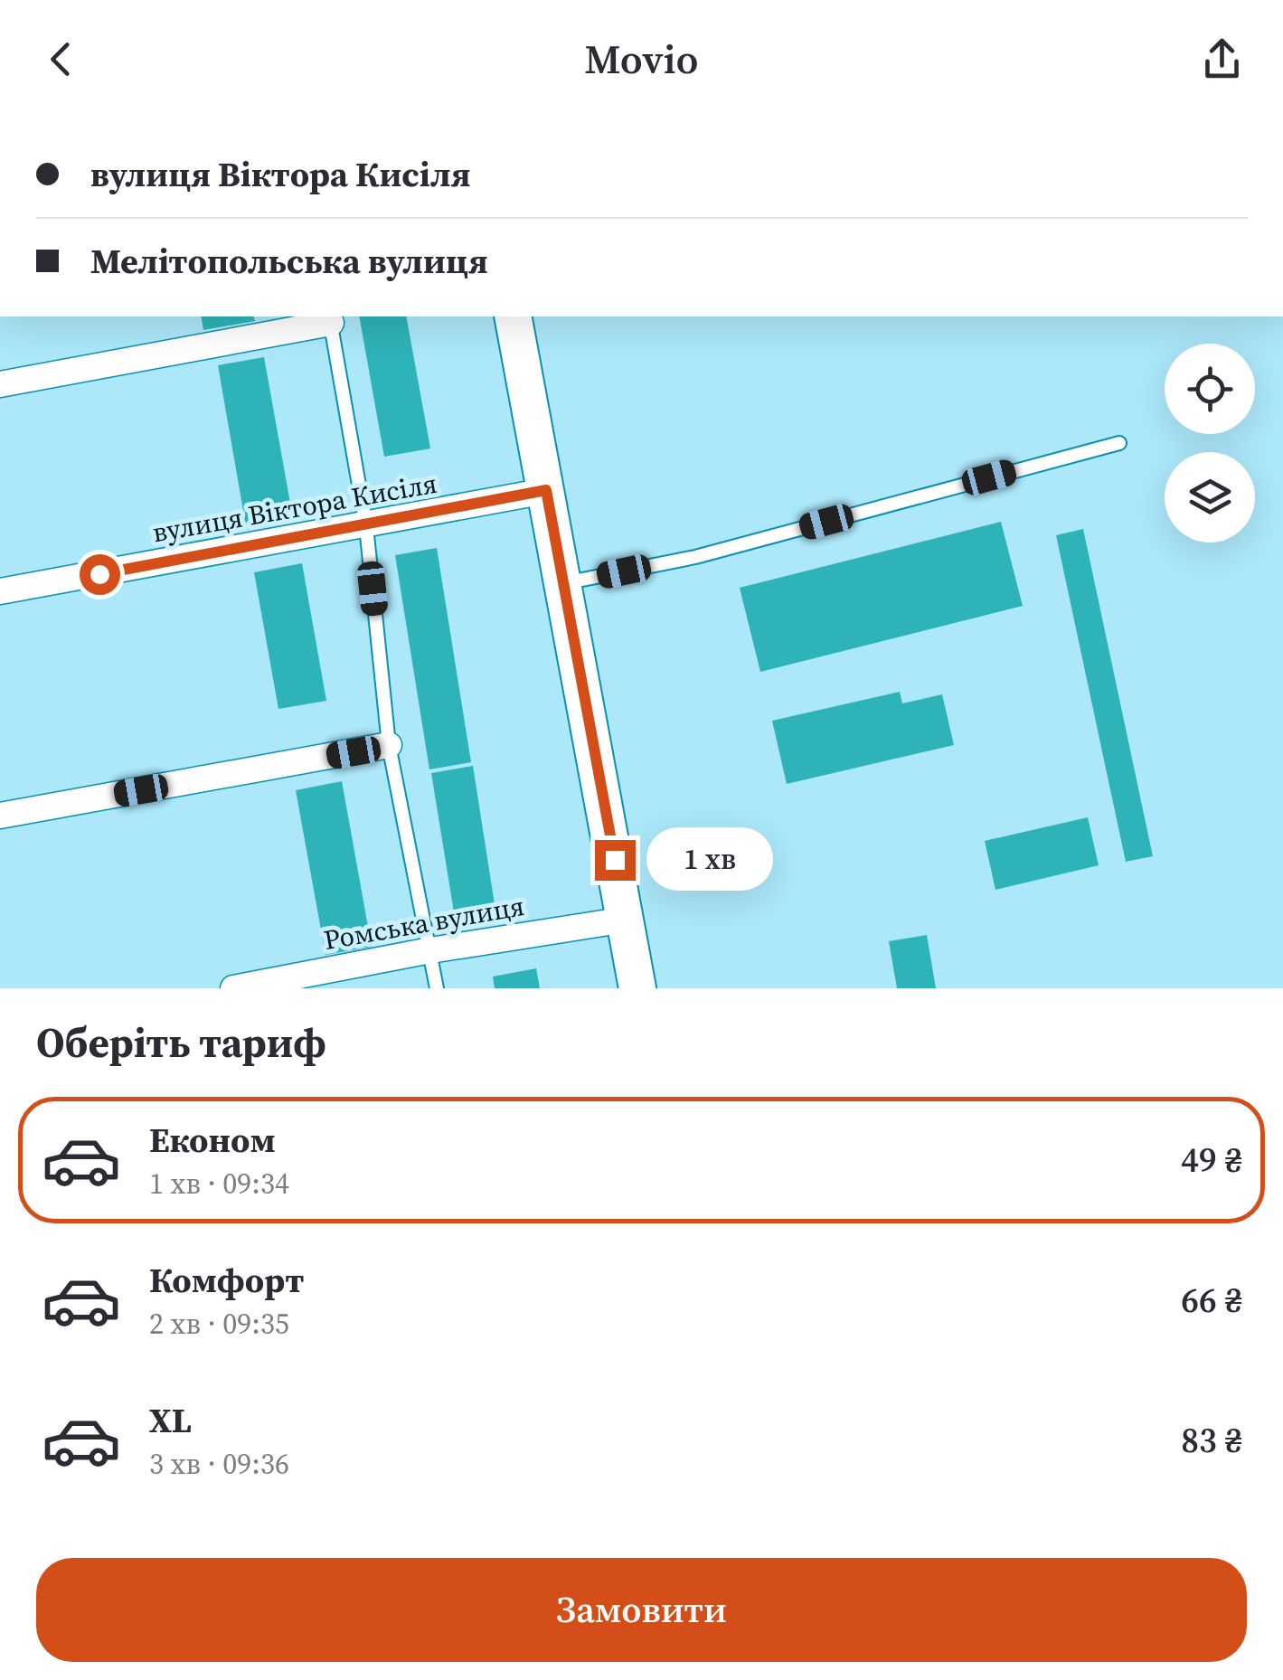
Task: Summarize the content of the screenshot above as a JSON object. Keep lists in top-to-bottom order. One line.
{"streets":{"street":["вулиця Віктора Кисіля","Ромська вулиця"]},"page":{"header":"Movio","banner":["вулиця Віктора Кисіля","Мелітопольська вулиця"],"bubble":"1 хв","heading":"Оберіть тариф","list":[{"name":"Економ","note":"1 хв · 09:34","value":"49 ₴"},{"name":"Комфорт","note":"2 хв · 09:35","value":"66 ₴"},{"name":"XL","note":"3 хв · 09:36","value":"83 ₴"}],"buttons":"Замовити"}}
